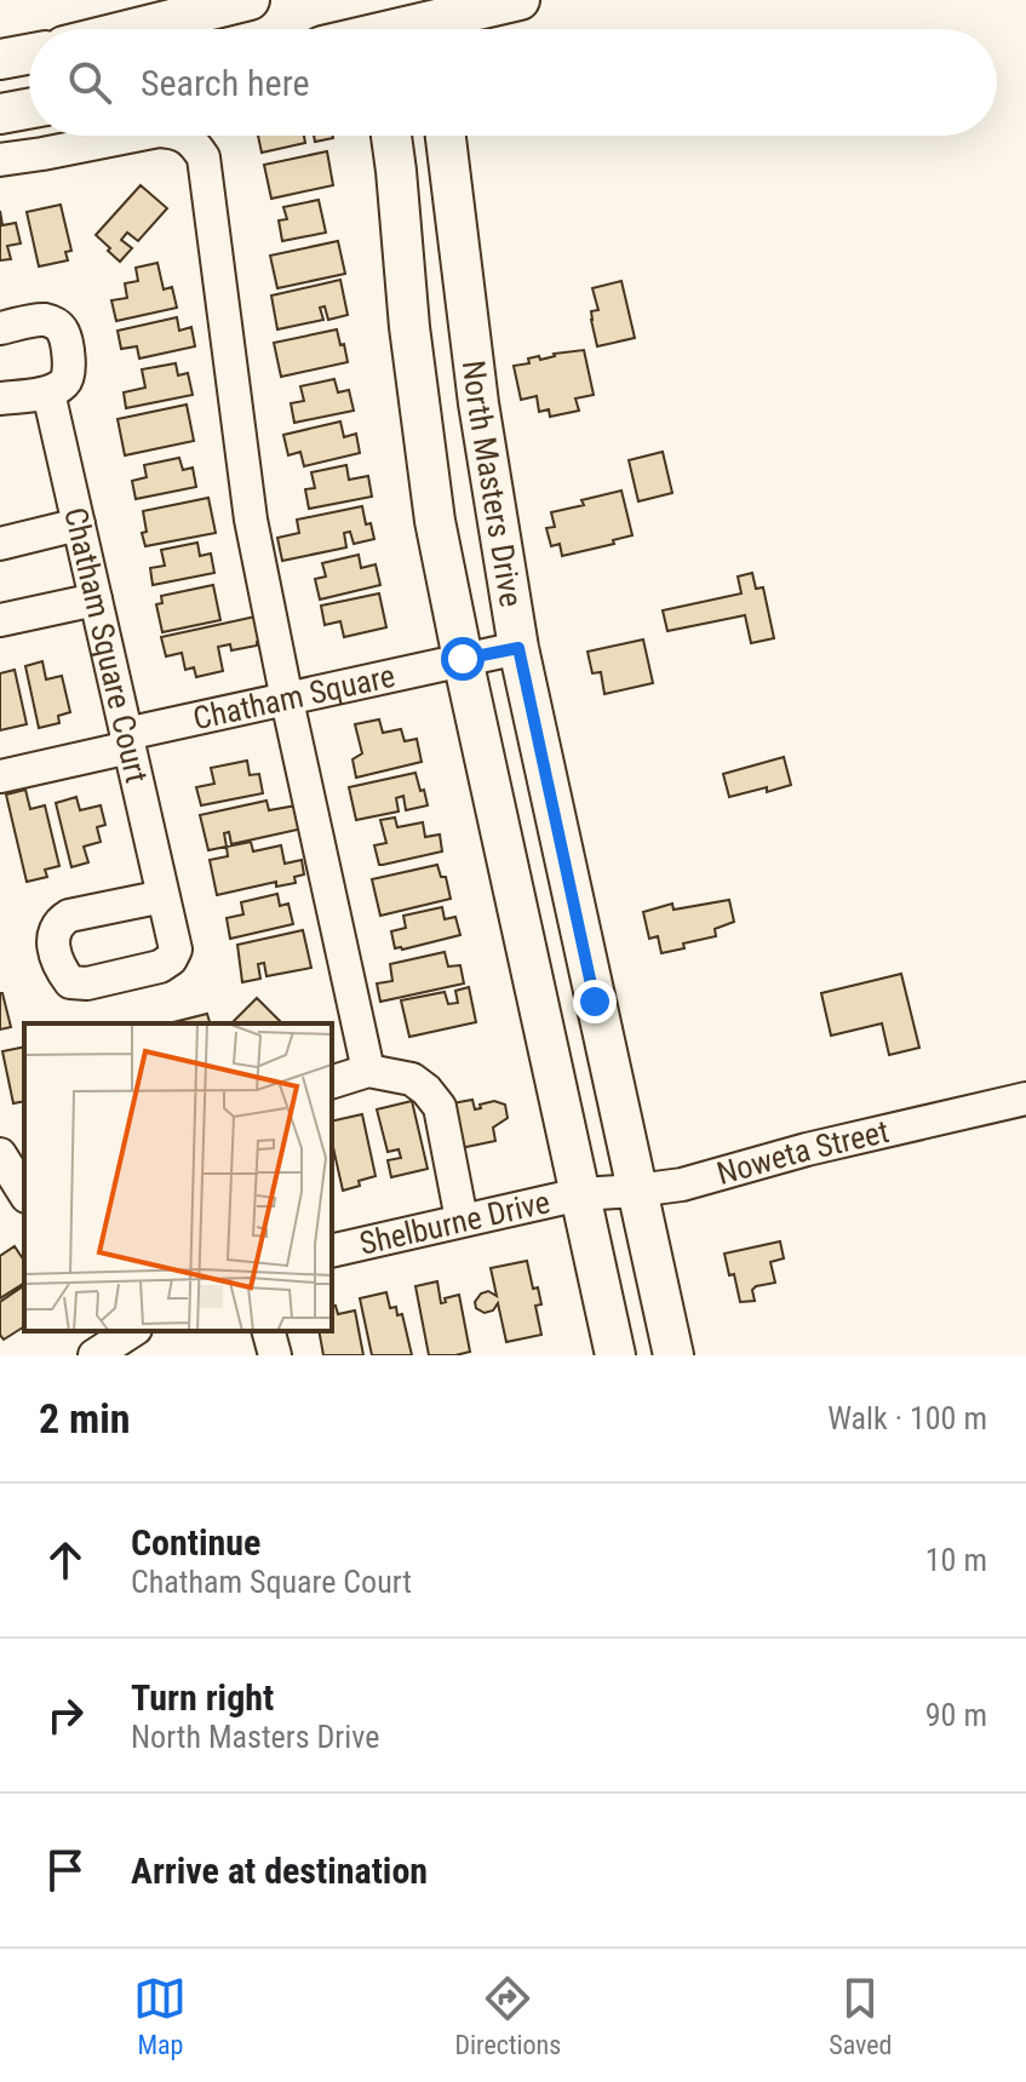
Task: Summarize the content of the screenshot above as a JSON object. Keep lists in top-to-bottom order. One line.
{"streets":{"main road":["North Masters Drive"],"street":["Chatham Square Court","Chatham Square","Noweta Street","Shelburne Drive"]},"crossings":[["North Masters Drive","Chatham Square"],["North Masters Drive","Noweta Street"],["North Masters Drive","Shelburne Drive"],["Chatham Square Court","Chatham Square"],["Noweta Street","Shelburne Drive"]],"page":{"search":"Search here","heading":["2 min","Walk · 100 m"],"list":[["Continue","Chatham Square Court","10 m"],["Turn right","North Masters Drive","90 m"],"Arrive at destination"],"nav":["Map","Directions","Saved"]}}
